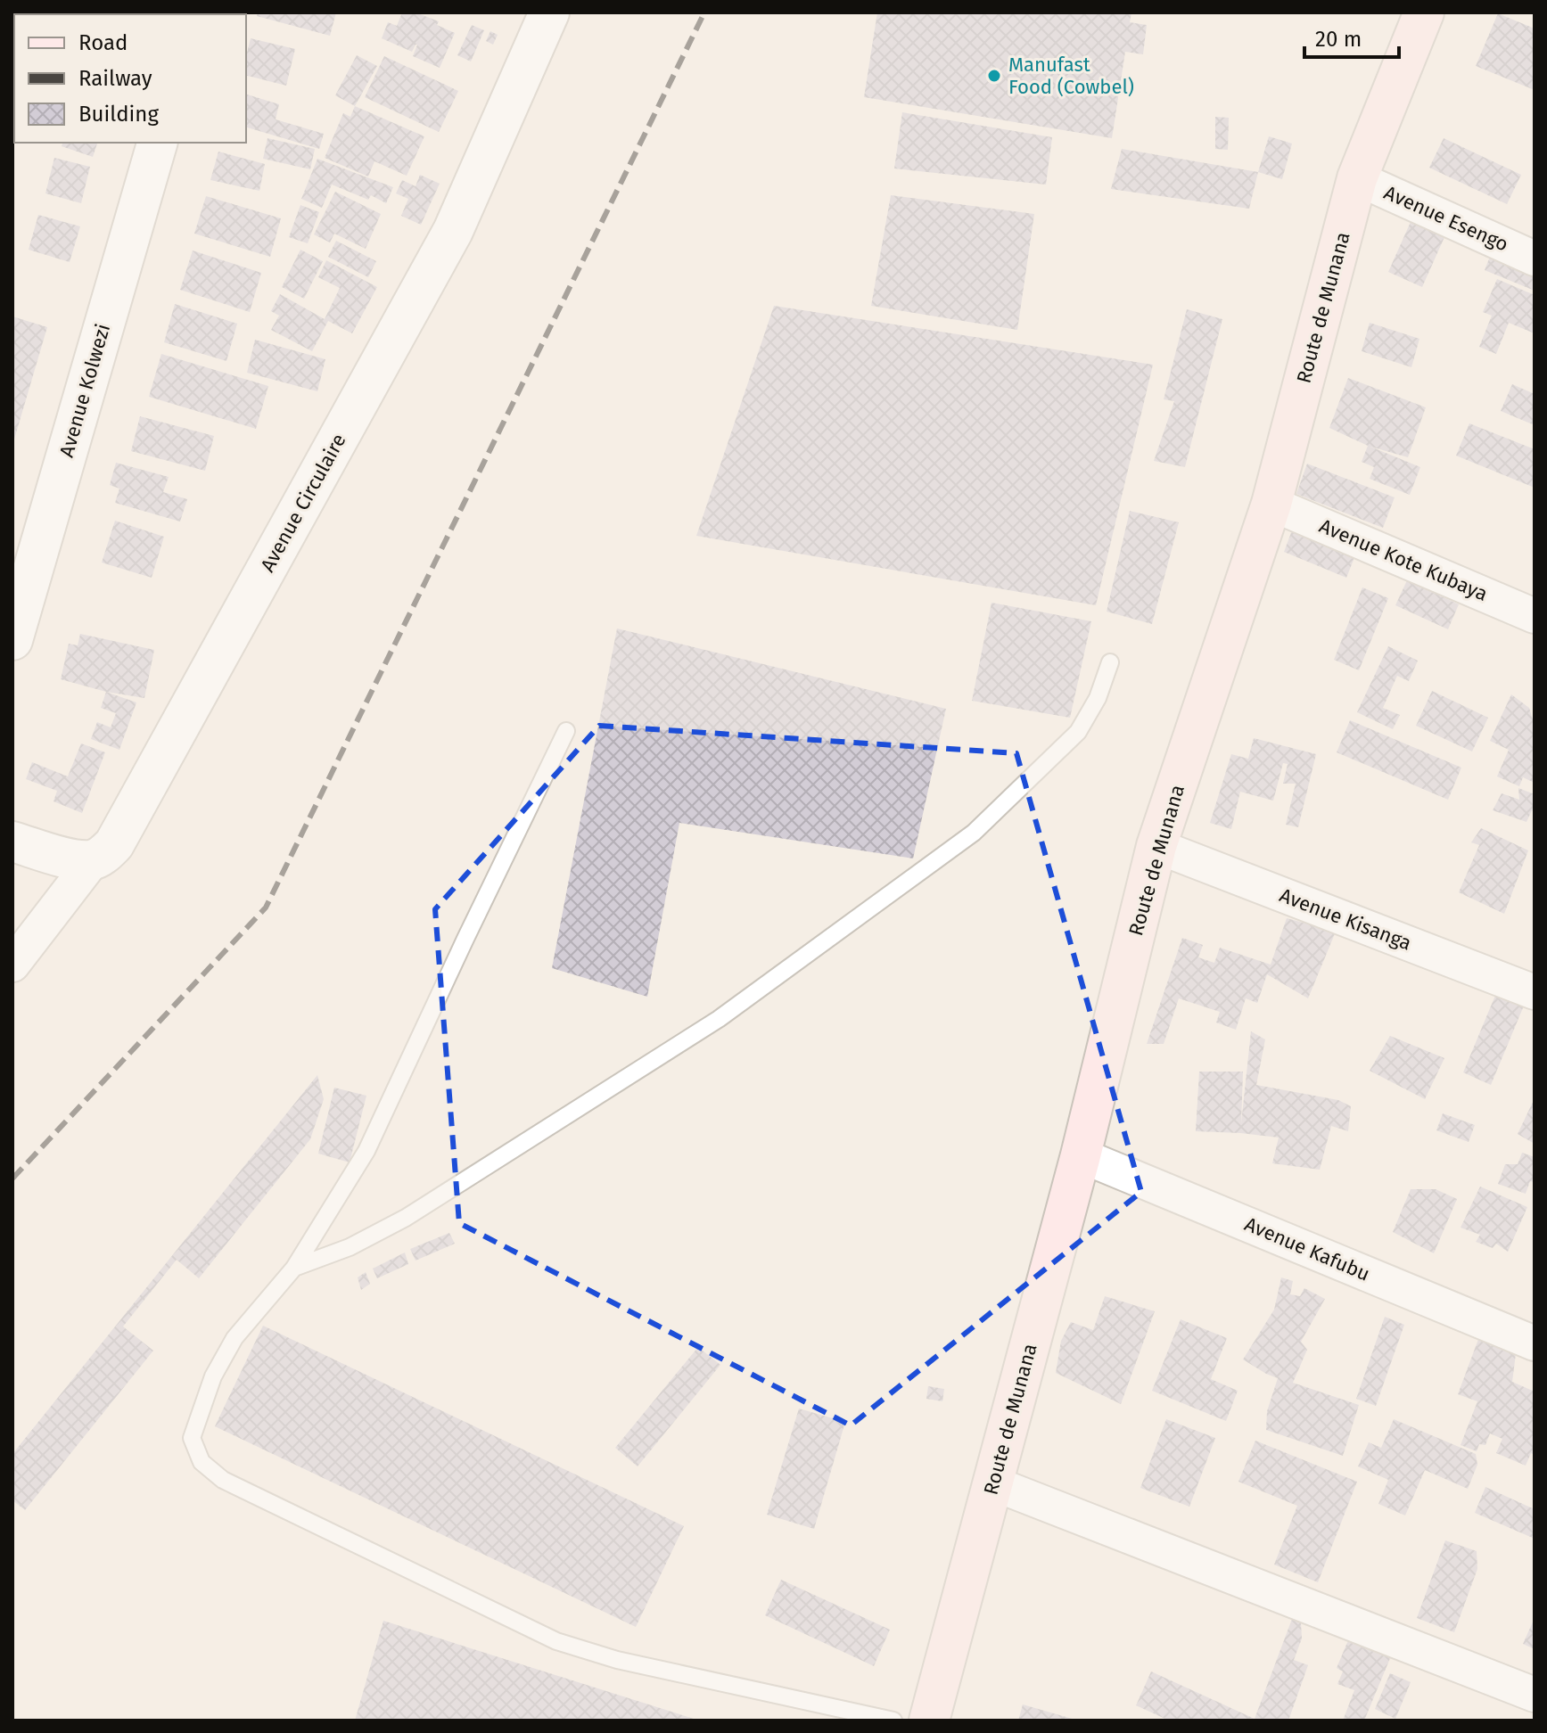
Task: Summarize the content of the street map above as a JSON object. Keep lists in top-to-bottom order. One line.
{"streets":{"main road":["Route de Munana"],"street":["Avenue Esengo","Avenue Kolwezi","Avenue Circulaire","Avenue Kote Kubaya","Avenue Kisanga","Avenue Kafubu"]},"crossings":[["Avenue Esengo","Route de Munana"],["Route de Munana","Avenue Kote Kubaya"],["Route de Munana","Avenue Kisanga"],["Route de Munana","Avenue Kafubu"]],"places":["Manufast Food (Cowbel)"],"legend":["Road","Railway","Building"],"scale_bar":"20 m"}
